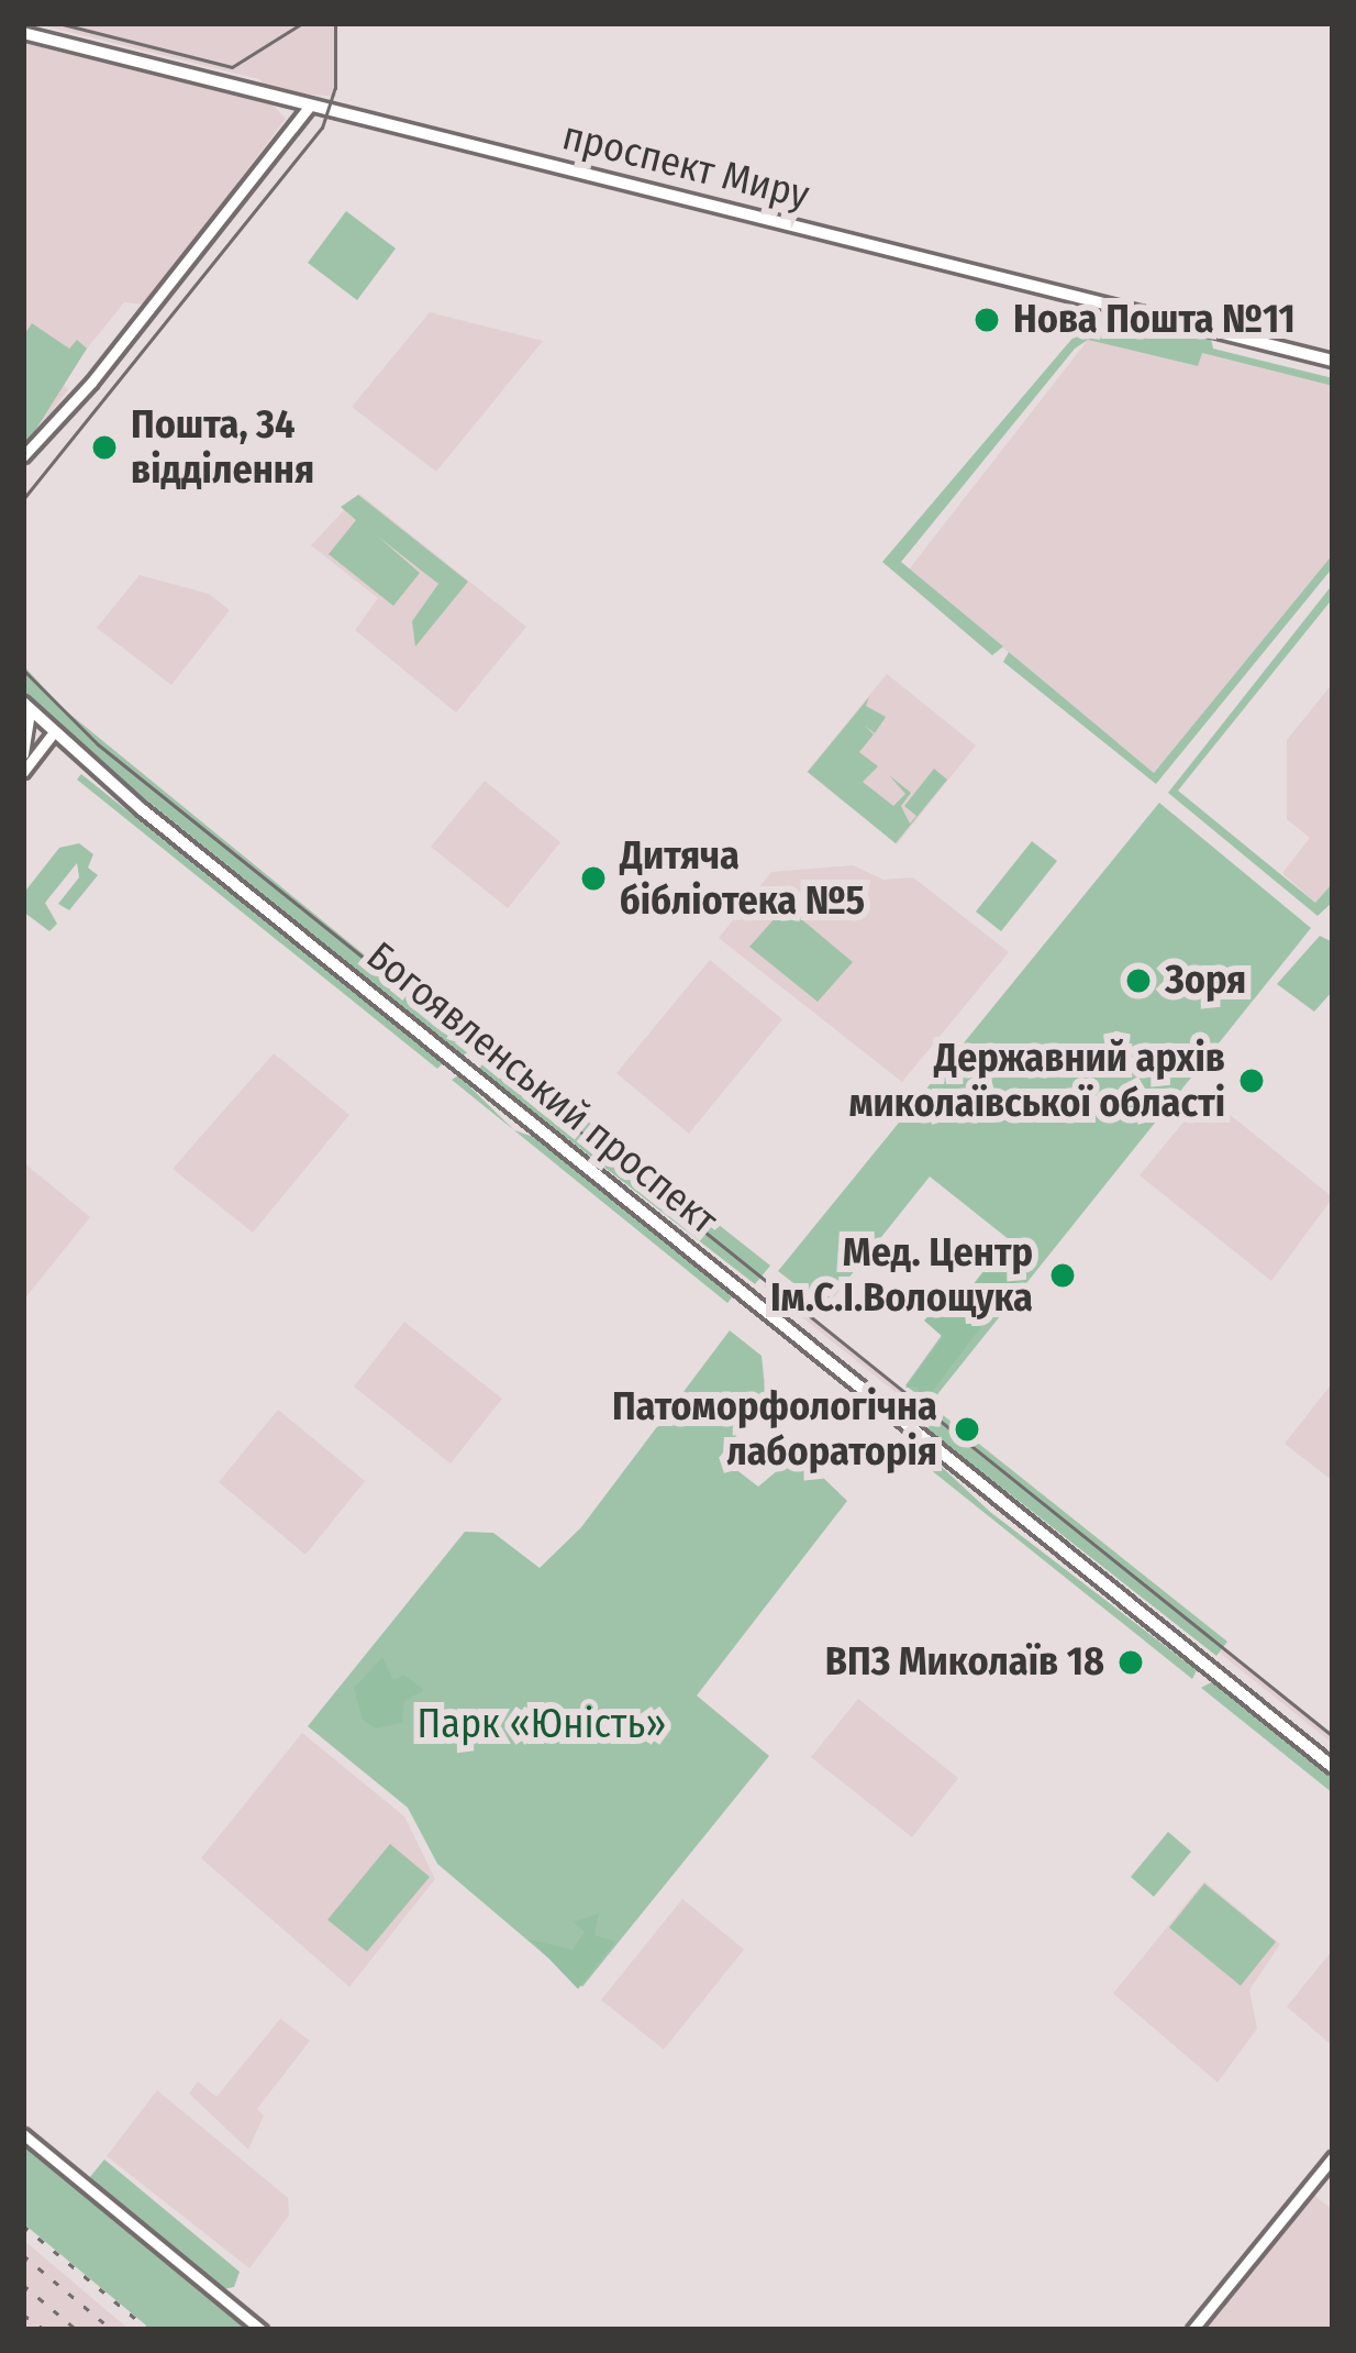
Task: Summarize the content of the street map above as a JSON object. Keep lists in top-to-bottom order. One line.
{"streets":{"main road":["проспект Миру","Богоявленський проспект"]},"parks":["Парк «Юність»"],"places":["Нова Пошта №11","Пошта, 34 відділення","Дитяча бібліотека №5","Зоря","Державний архів миколаївської області","Мед. Центр Ім.С.І.Волощука","Патоморфологічна лабораторія","ВПЗ Миколаїв 18"]}
